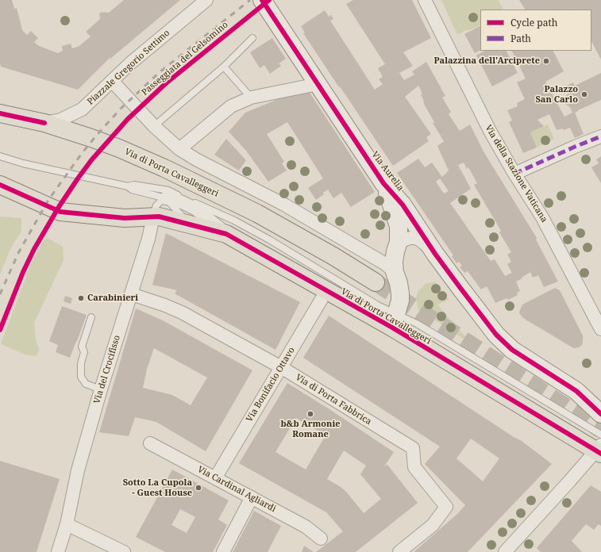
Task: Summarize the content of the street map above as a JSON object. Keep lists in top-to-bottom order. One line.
{"streets":{"main road":["Via di Porta Cavalleggeri"],"street":["Piazzale Gregorio Settimo","Via Aurelia","Via della Stazione Vaticana","Via del Crocifisso","Via Bonifacio Ottavo","Via di Porta Fabbrica","Via Cardinal Agliardi"],"cycle path":["Passeggiata del Gelsomino"]},"crossings":[["Piazzale Gregorio Settimo","Via di Porta Cavalleggeri"],["Via di Porta Cavalleggeri","Via del Crocifisso"],["Via di Porta Cavalleggeri","Via Bonifacio Ottavo"],["Via del Crocifisso","Via di Porta Fabbrica"],["Via Bonifacio Ottavo","Via di Porta Fabbrica"],["Via Bonifacio Ottavo","Via Cardinal Agliardi"]],"places":["Palazzina dell'Arciprete","Palazzo San Carlo","Carabinieri","b&b Armonie Romane","Sotto La Cupola - Guest House"],"legend":["Cycle path","Path"]}
